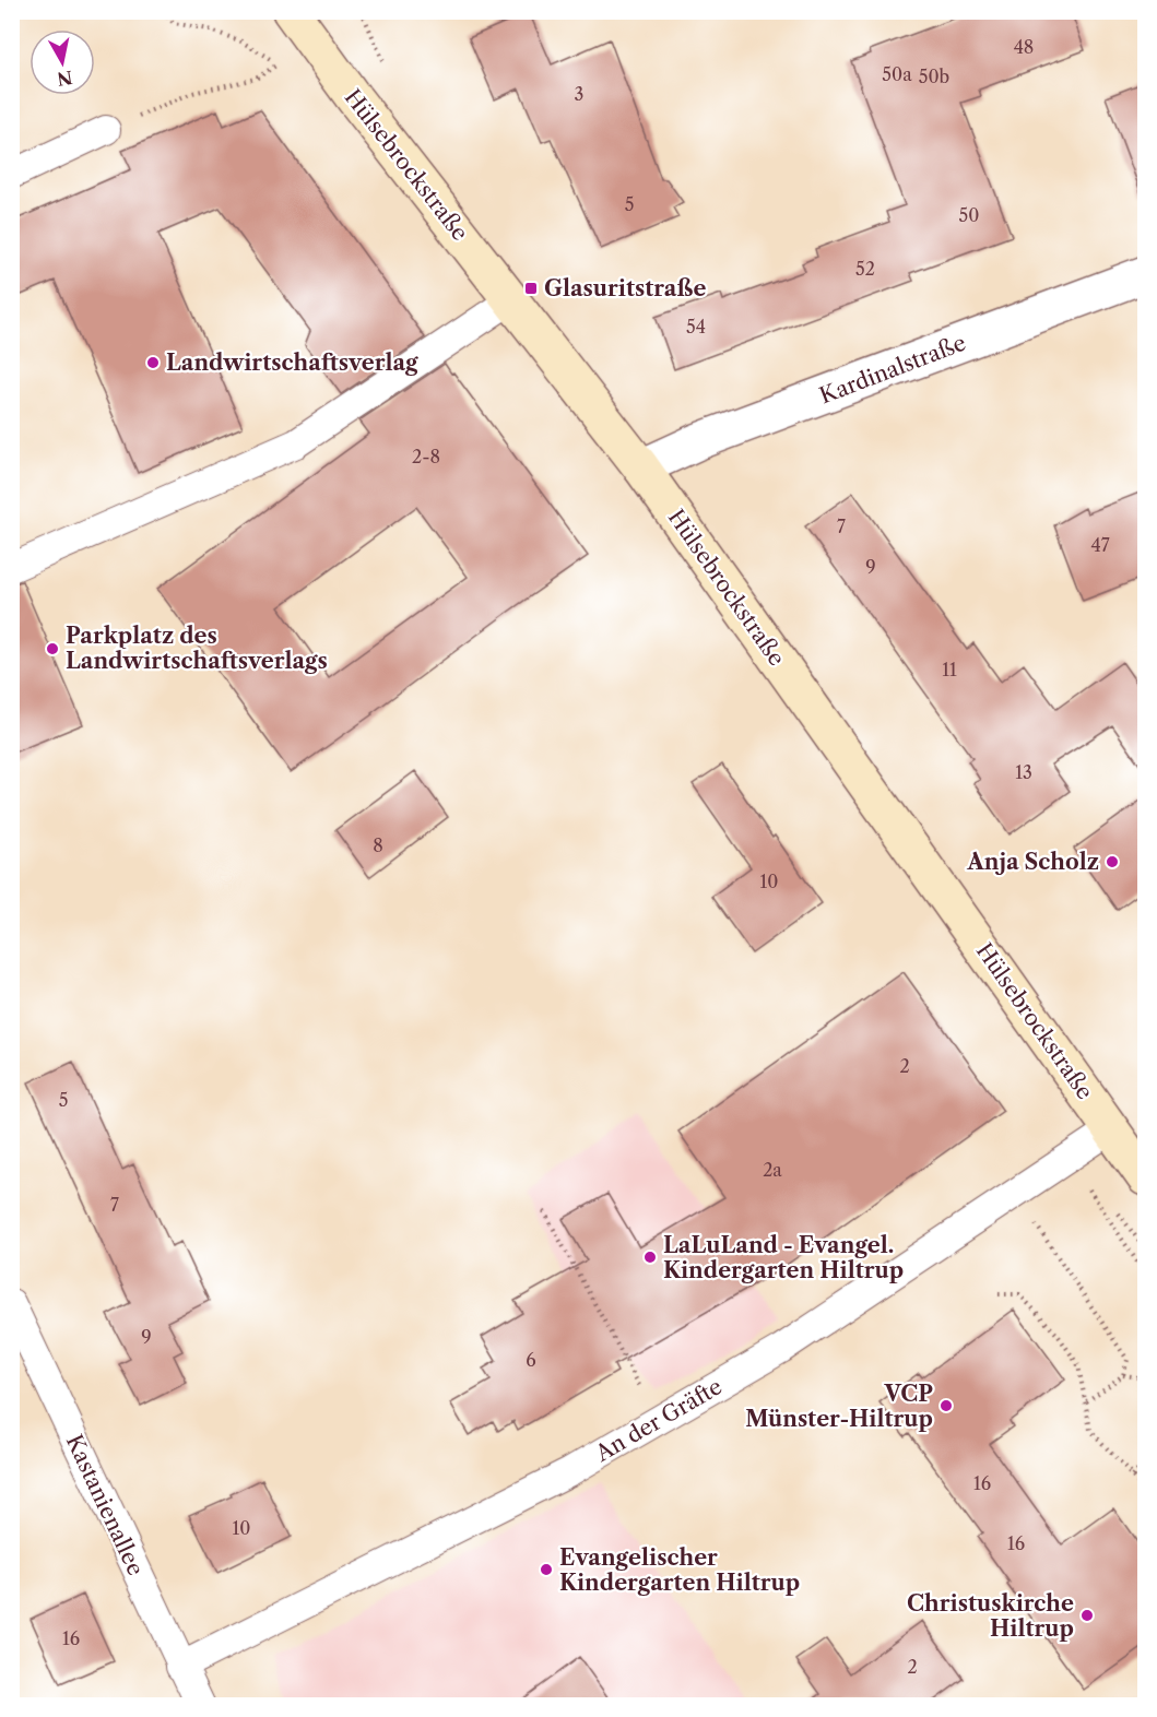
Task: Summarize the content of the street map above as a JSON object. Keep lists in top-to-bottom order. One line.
{"streets":{"street":["Hülsebrockstraße","Kardinalstraße"],"lane":["An der Gräfte","Kastanienallee"]},"crossings":[["Hülsebrockstraße","Kardinalstraße"],["Hülsebrockstraße","An der Gräfte"],["An der Gräfte","Kastanienallee"]],"places":{"transit":["Glasuritstraße"],"other":["Landwirtschaftsverlag","Parkplatz des Landwirtschaftsverlags","Anja Scholz","LaLuLand - Evangel. Kindergarten Hiltrup","VCP Münster-Hiltrup","Evangelischer Kindergarten Hiltrup","Christuskirche Hiltrup"]},"house_numbers":["48","50a","50b","3","5","50","52","54","2-8","7","47","9","11","13","8","10","2","5","2a","7","9","6","16","10","16","16","2"],"north":"bottom"}
